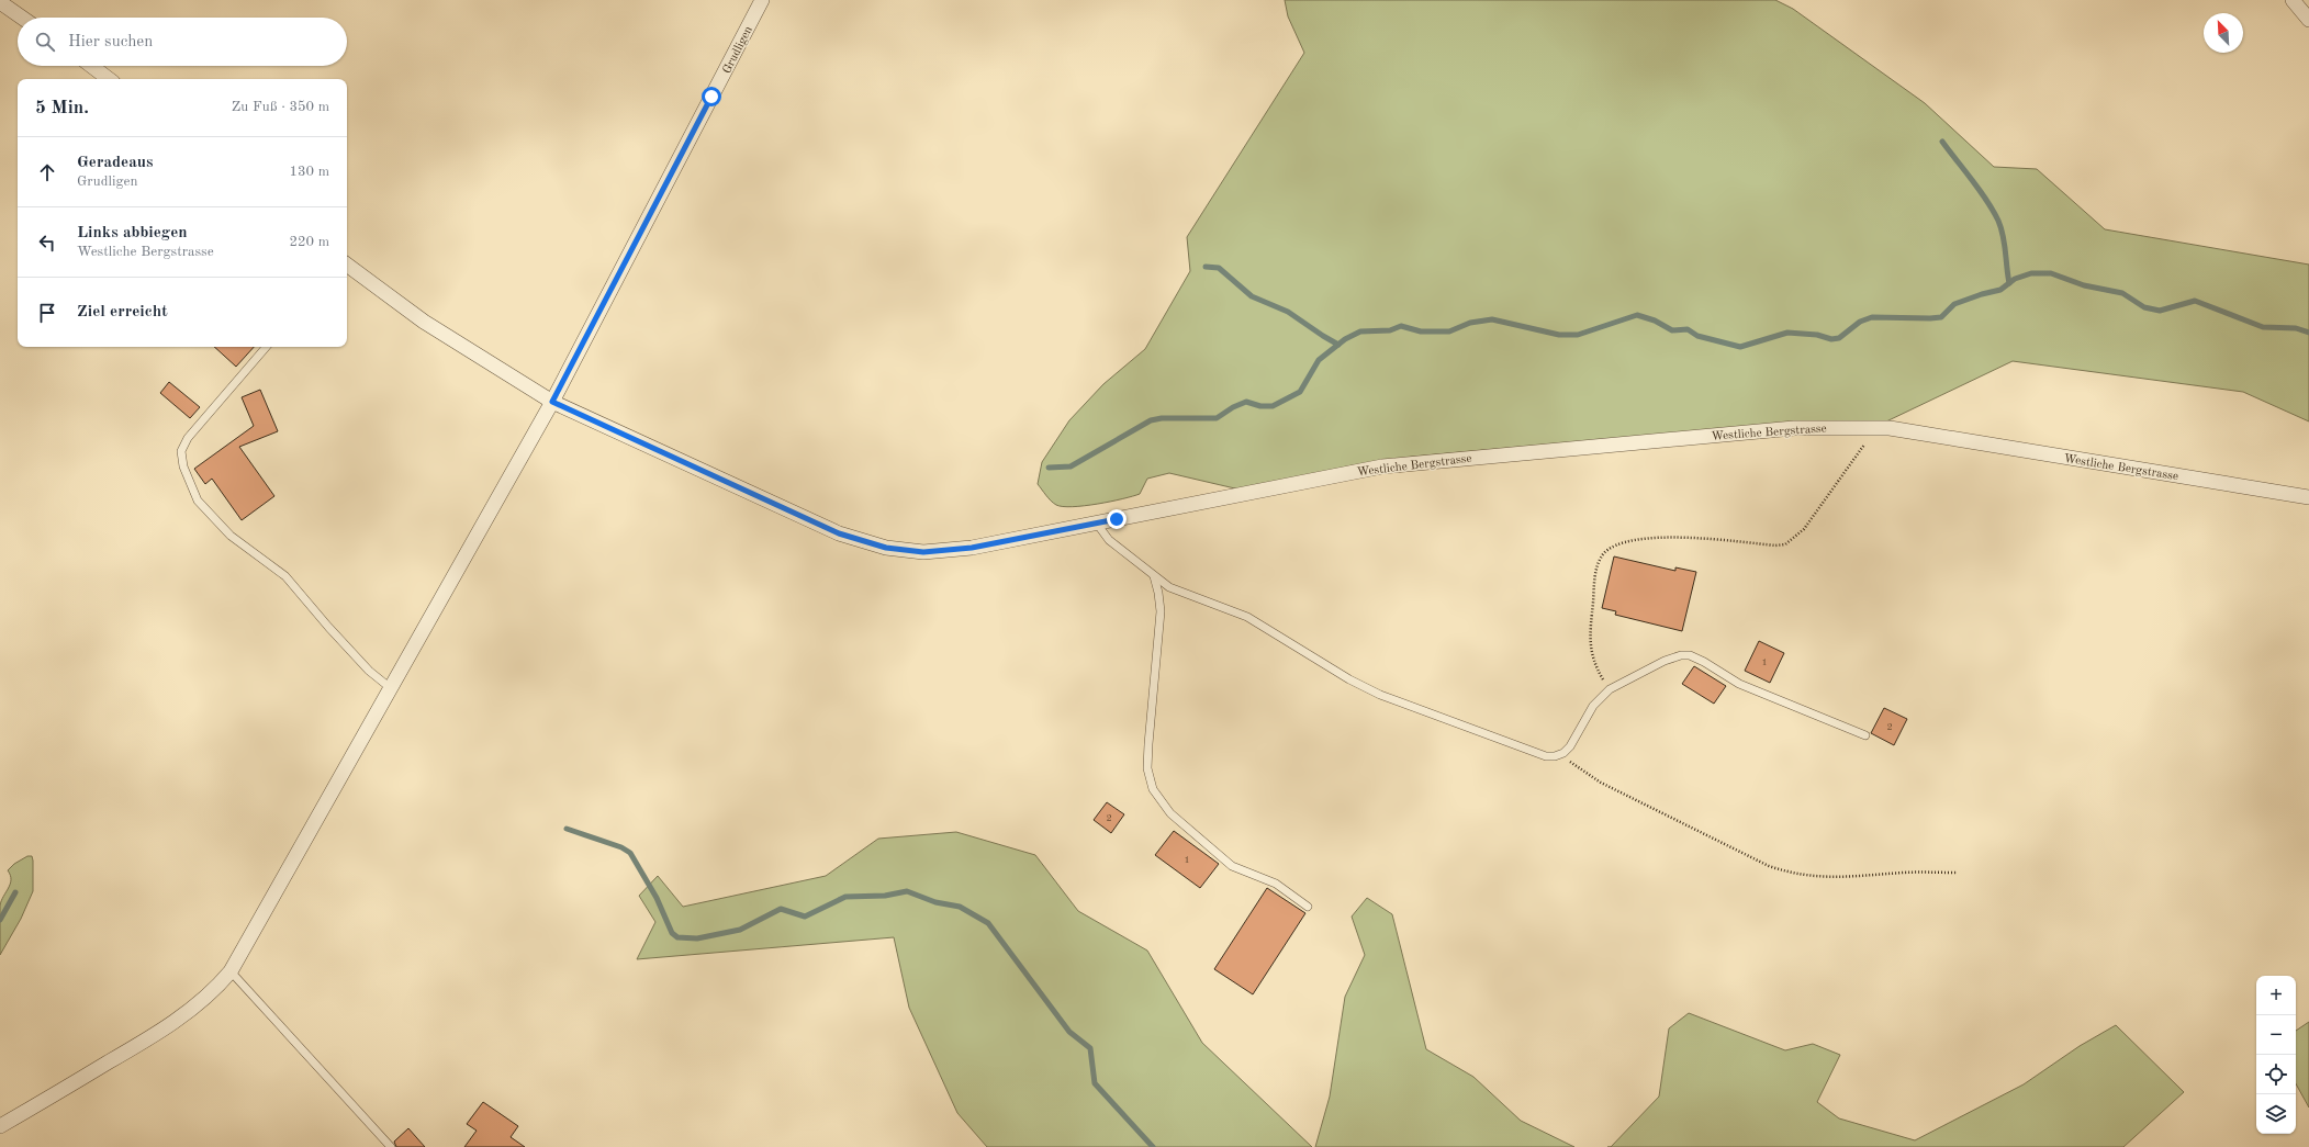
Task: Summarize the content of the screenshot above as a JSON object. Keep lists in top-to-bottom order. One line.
{"streets":{"street":["Grudligen","Westliche Bergstrasse"]},"crossings":[["Grudligen","Westliche Bergstrasse"]],"house_numbers":["1","2","2","1"],"north":"top left","page":{"search":"Hier suchen","heading":["5 Min.","Zu Fuß · 350 m"],"list":[["Geradeaus","Grudligen","130 m"],["Links abbiegen","Westliche Bergstrasse","220 m"],"Ziel erreicht"],"map_buttons":["+","−"]}}
